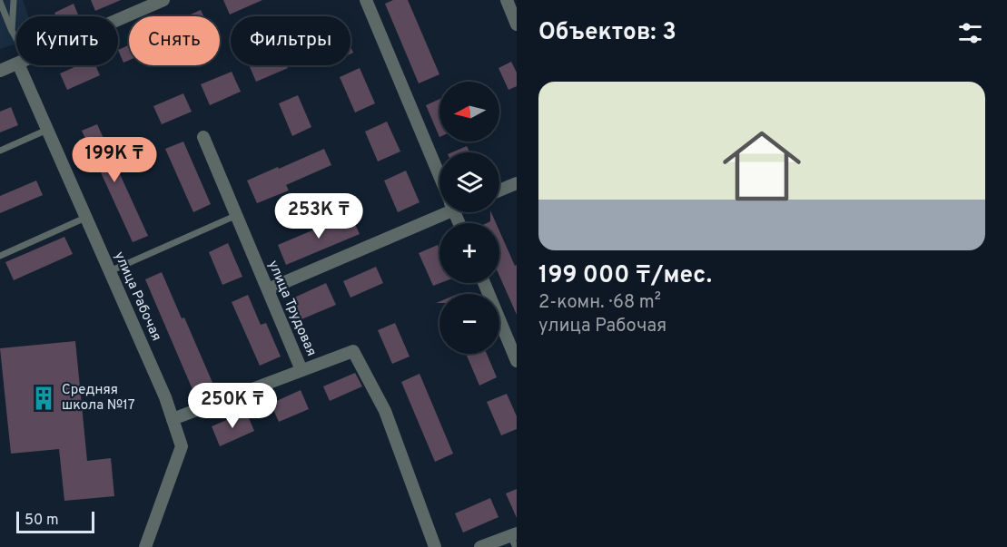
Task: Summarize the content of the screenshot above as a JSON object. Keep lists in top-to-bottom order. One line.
{"streets":{"street":["улица Рабочая","улица Трудовая"]},"places":{"building":["Средняя школа №17"]},"scale_bar":"50 m","north":"left","page":{"heading":"Объектов: 3","chip":["Купить","Снять","Фильтры"],"list":[{"name":"199 000 ₸/мес.","note":"2-комн. · 68 m² · улица Рабочая"}],"map_buttons":["+","−"],"price":["199K ₸","253K ₸","250K ₸"],"scale":"50 m"}}
